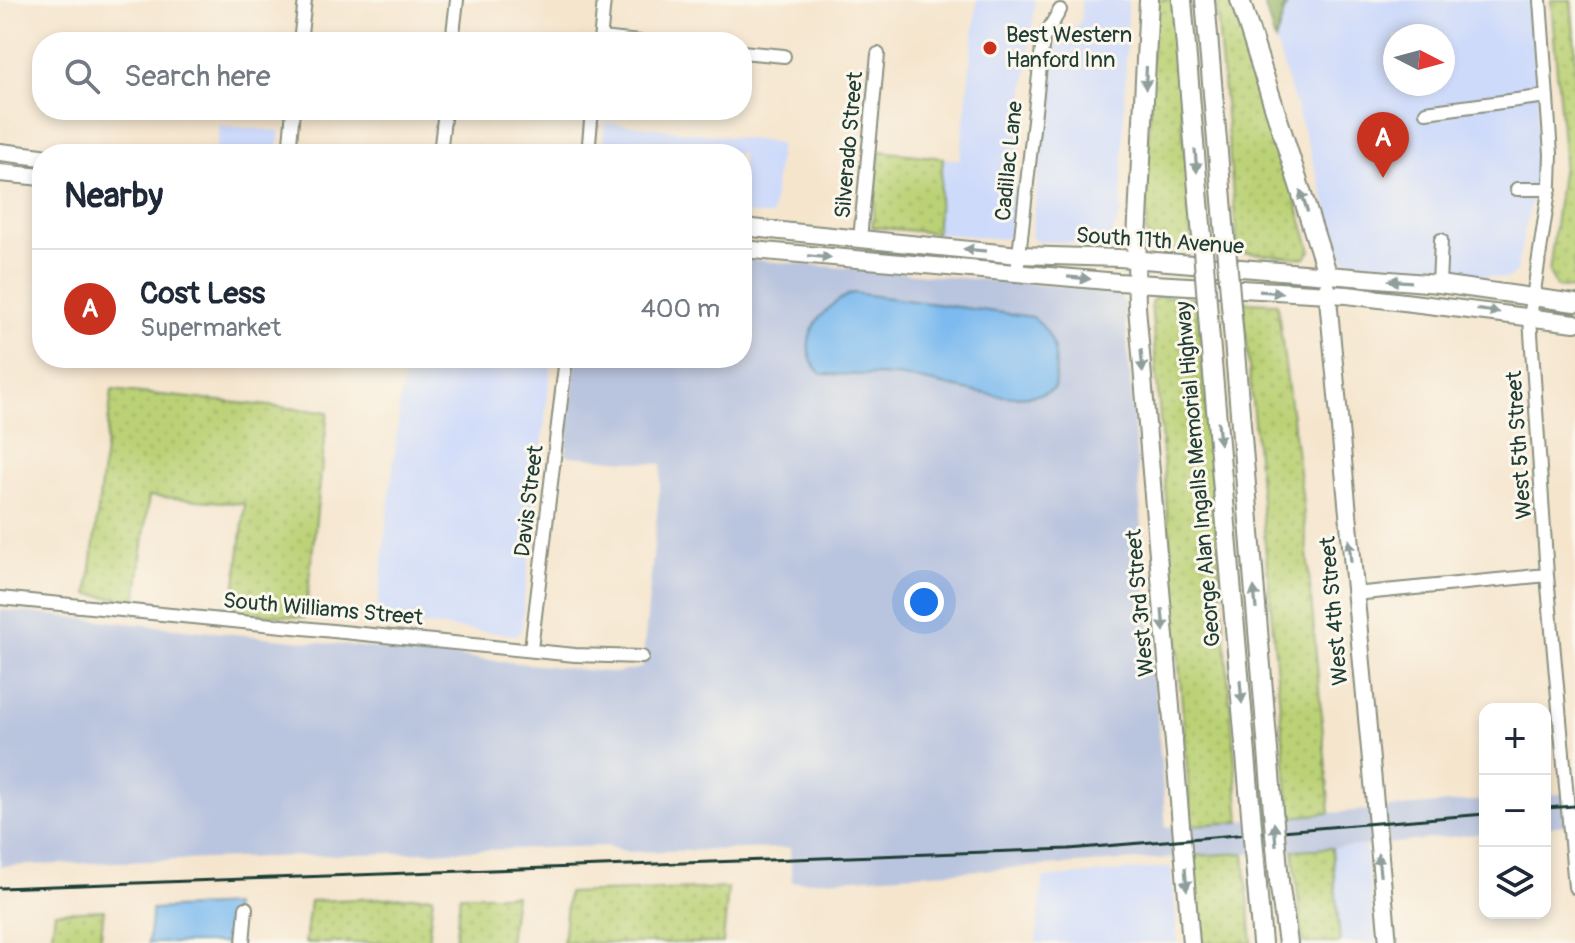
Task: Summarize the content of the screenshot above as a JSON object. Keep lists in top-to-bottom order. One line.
{"streets":{"highway":["George Alan Ingalls Memorial Highway"],"main road":["South 11th Avenue","West 3rd Street","West 4th Street"],"street":["Silverado Street","Cadillac Lane","West 5th Street","Davis Street","South Williams Street"]},"crossings":[["Silverado Street","South 11th Avenue"],["Cadillac Lane","South 11th Avenue"],["South 11th Avenue","West 5th Street"],["South 11th Avenue","West 3rd Street"],["South 11th Avenue","West 4th Street"],["Davis Street","South Williams Street"]],"one_way":["West 3rd Street","West 4th Street"],"places":["Best Western Hanford Inn"],"north":"right","page":{"search":"Search here","pins":"A","heading":"Nearby","list":[{"mark":"A","name":"Cost Less","note":"Supermarket","value":"400 m"}],"map_buttons":["+","−"]}}
